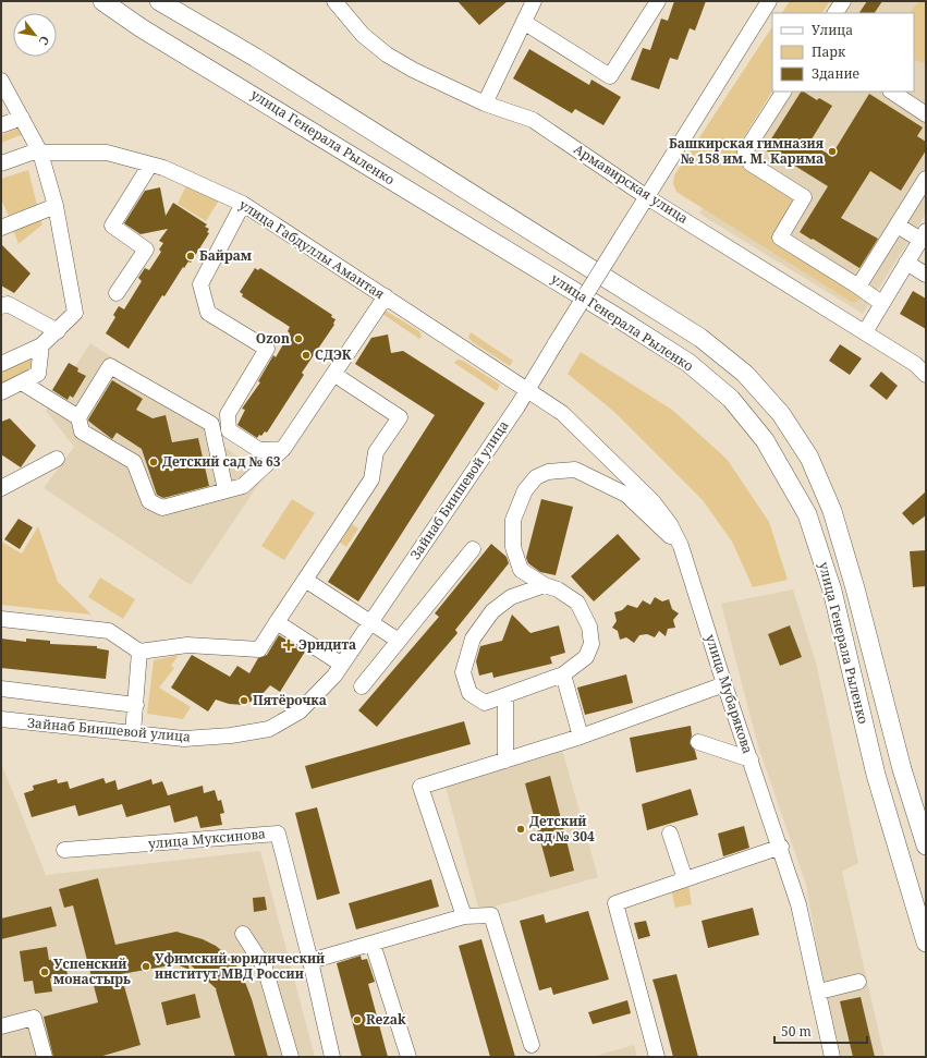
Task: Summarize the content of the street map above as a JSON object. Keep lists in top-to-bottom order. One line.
{"streets":{"main road":["улица Генерала Рыленко"],"street":["Армавирская улица","улица Габдуллы Амантая","Зайнаб Биишевой улица","улица Мубарякова","улица Муксинова"]},"crossings":[["Армавирская улица","Зайнаб Биишевой улица"],["улица Габдуллы Амантая","Зайнаб Биишевой улица"],["улица Габдуллы Амантая","улица Мубарякова"],["Зайнаб Биишевой улица","улица Мубарякова"]],"places":{"other":["Башкирская гимназия № 158 им. М. Карима","Байрам","Ozon","СДЭК","Детский сад № 63","Пятёрочка","Детский сад № 304","Уфимский юридический институт МВД России","Успенский монастырь","Rezak"],"health":["Эридита"]},"legend":["Улица","Парк","Здание"],"scale_bar":"50 m","north":"bottom right"}
